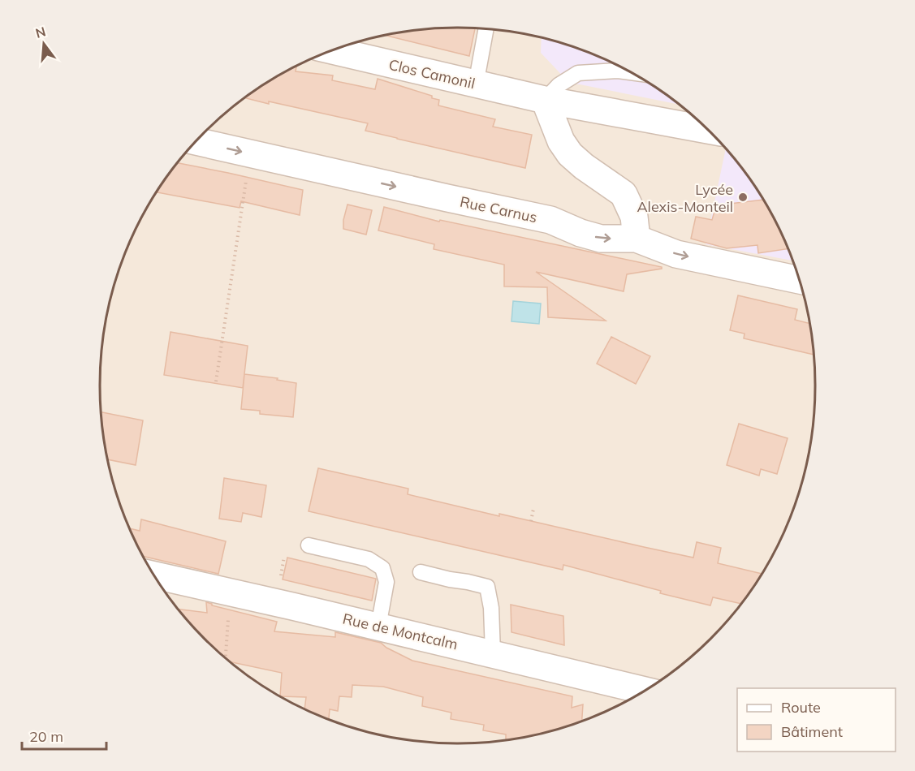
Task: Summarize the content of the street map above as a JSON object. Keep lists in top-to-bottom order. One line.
{"streets":{"street":["Clos Camonil","Rue Carnus","Rue de Montcalm"]},"one_way":["Rue Carnus"],"places":["Lycée Alexis-Monteil"],"legend":["Route","Bâtiment"],"scale_bar":"20 m","north":"top"}
